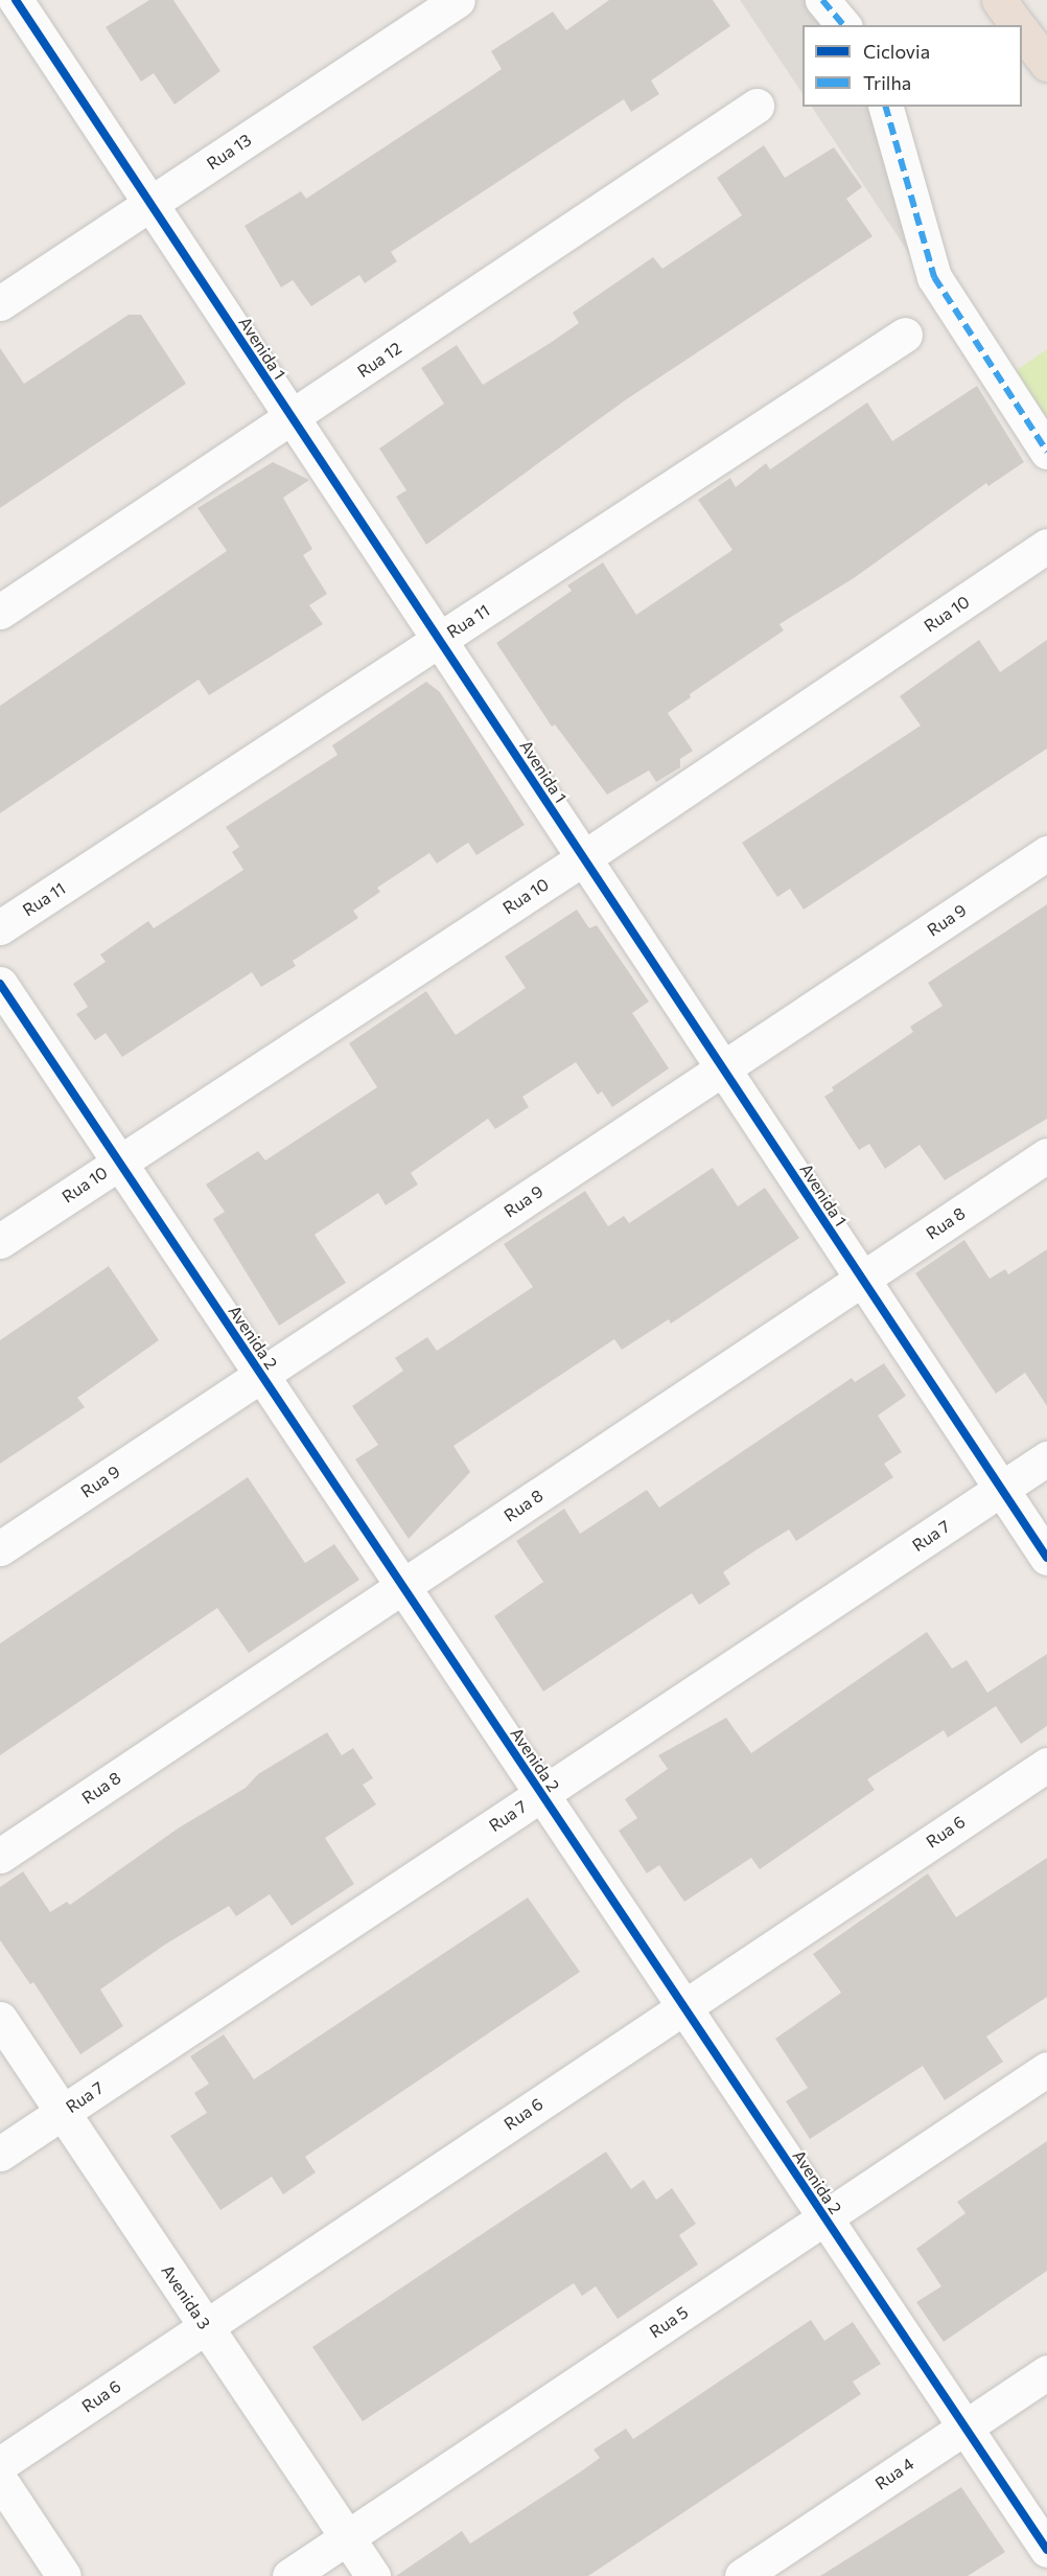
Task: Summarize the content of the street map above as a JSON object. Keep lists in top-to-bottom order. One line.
{"streets":{"street":["Rua 13","Avenida 1","Rua 12","Rua 10","Rua 11","Rua 9","Rua 8","Avenida 2","Rua 7","Rua 6","Avenida 3","Rua 5","Rua 4"]},"crossings":[["Rua 13","Avenida 1"],["Avenida 1","Rua 12"],["Avenida 1","Rua 10"],["Avenida 1","Rua 11"],["Avenida 1","Rua 9"],["Avenida 1","Rua 8"],["Avenida 1","Rua 7"],["Rua 10","Avenida 2"],["Rua 9","Avenida 2"],["Rua 8","Avenida 2"],["Avenida 2","Rua 7"],["Avenida 2","Rua 6"],["Avenida 2","Rua 5"],["Avenida 2","Rua 4"],["Rua 7","Avenida 3"],["Rua 6","Avenida 3"],["Avenida 3","Rua 5"]],"legend":["Ciclovia","Trilha"]}
